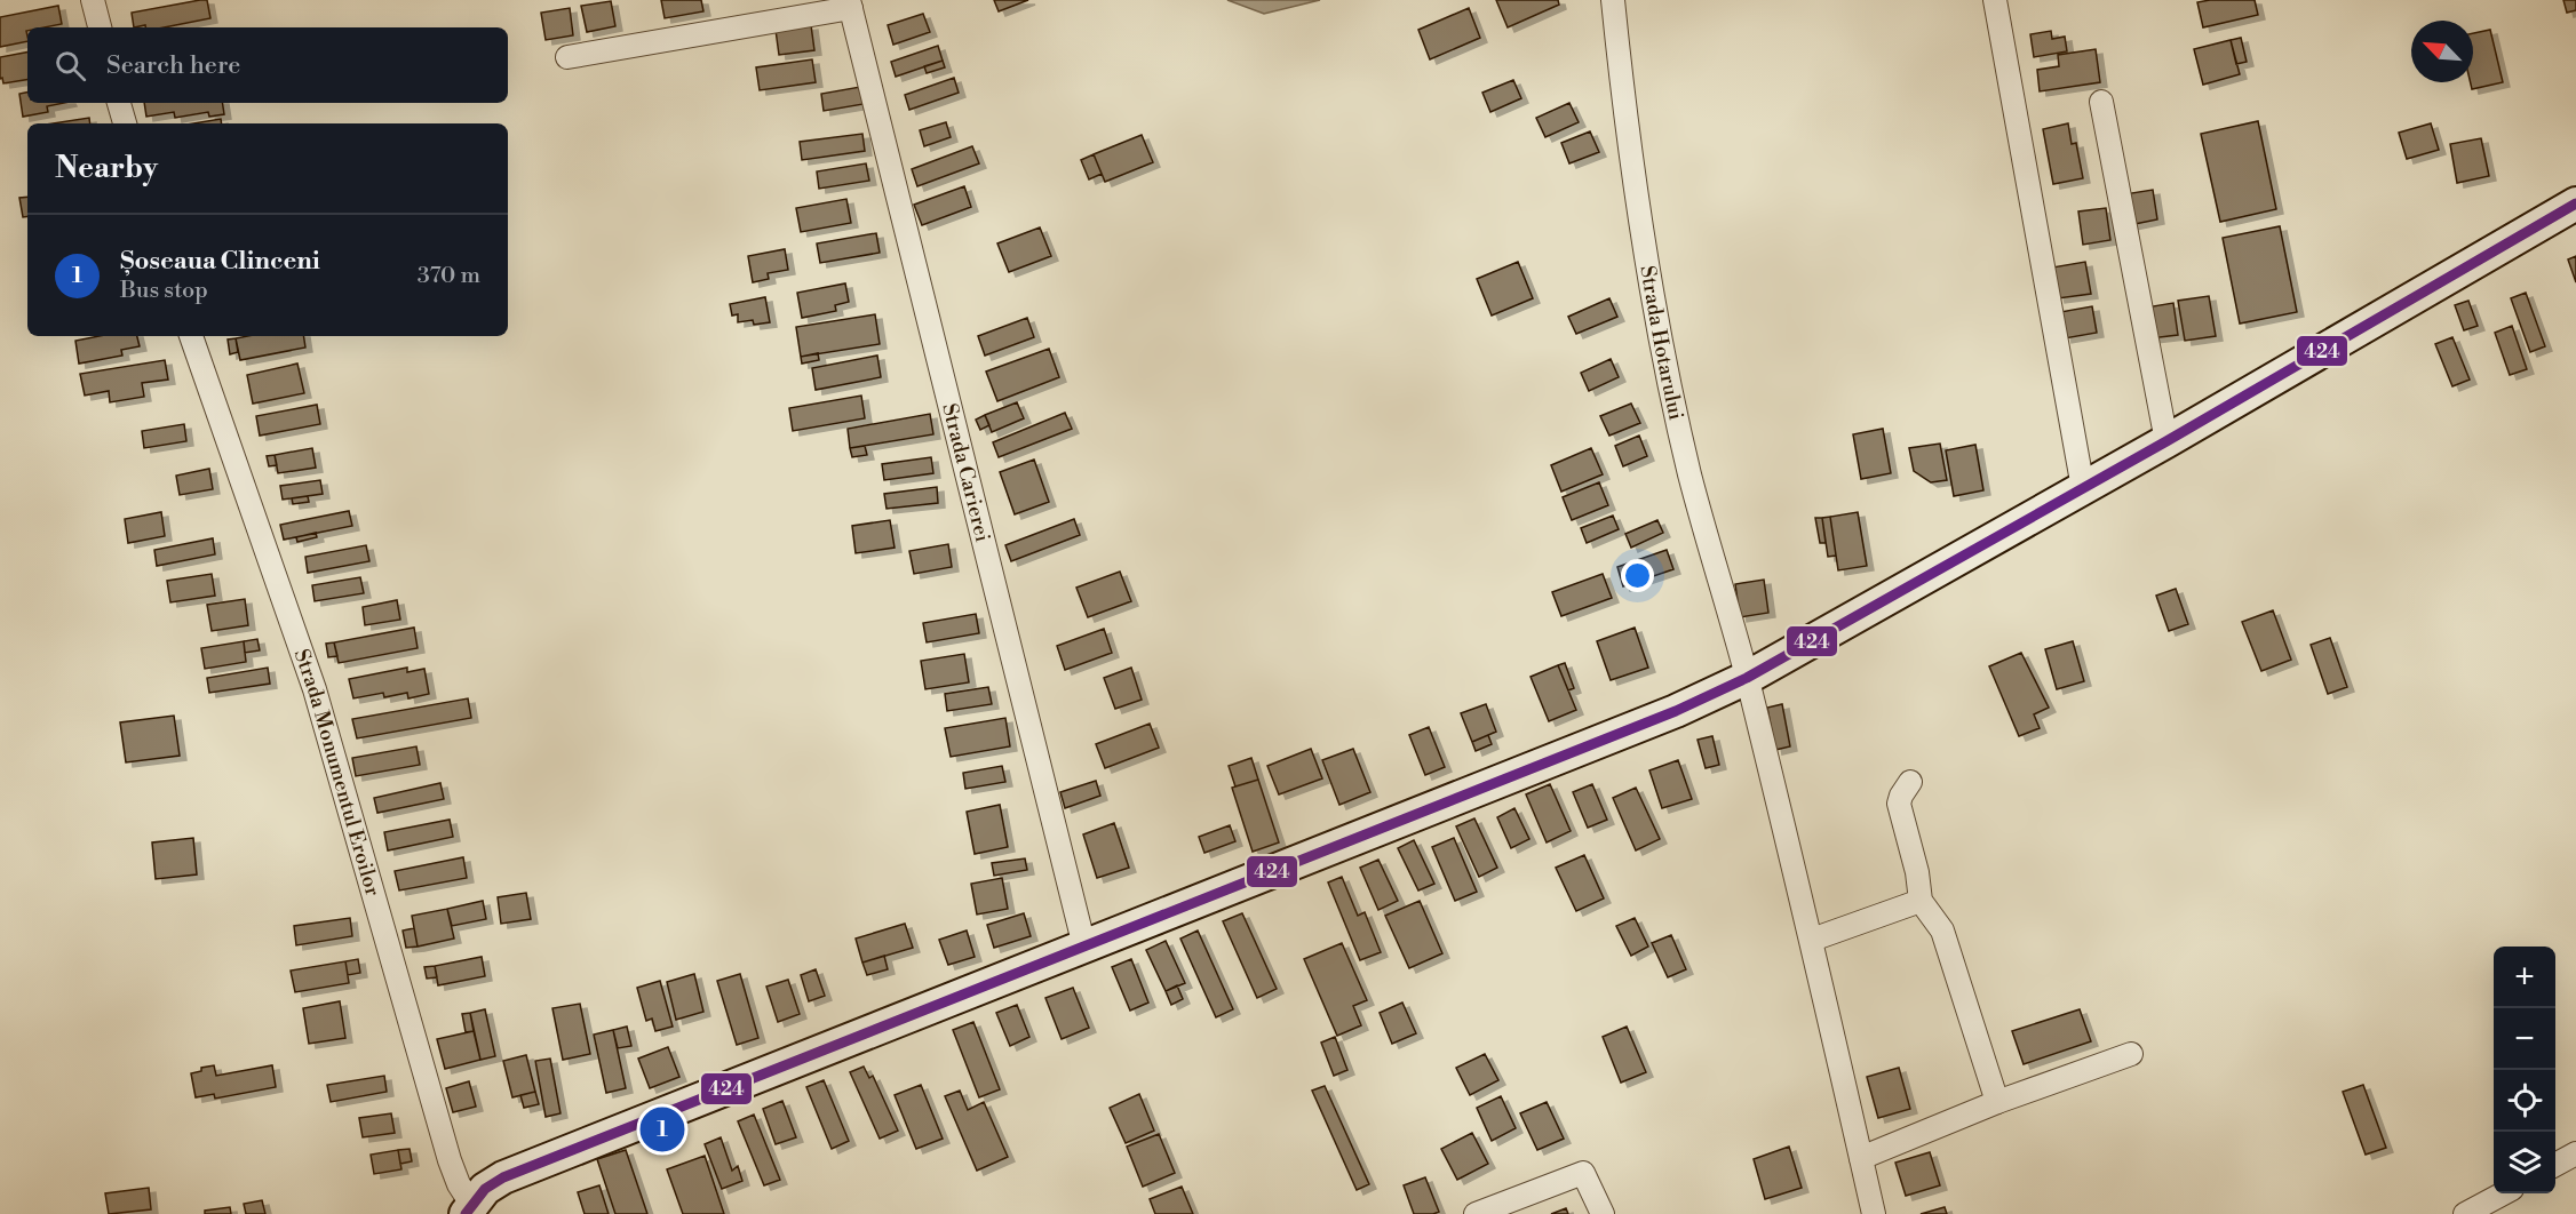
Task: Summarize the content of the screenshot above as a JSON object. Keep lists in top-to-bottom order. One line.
{"streets":{"street":["Strada Hotarului","Strada Carierei","Strada Monumentul Eroilor"]},"lines":["transit line 424"],"north":"top left","page":{"search":"Search here","heading":"Nearby","list":[{"mark":"1","name":"Șoseaua Clinceni","note":"Bus stop","value":"370 m"}],"map_buttons":["+","−"],"pins":"1"}}
